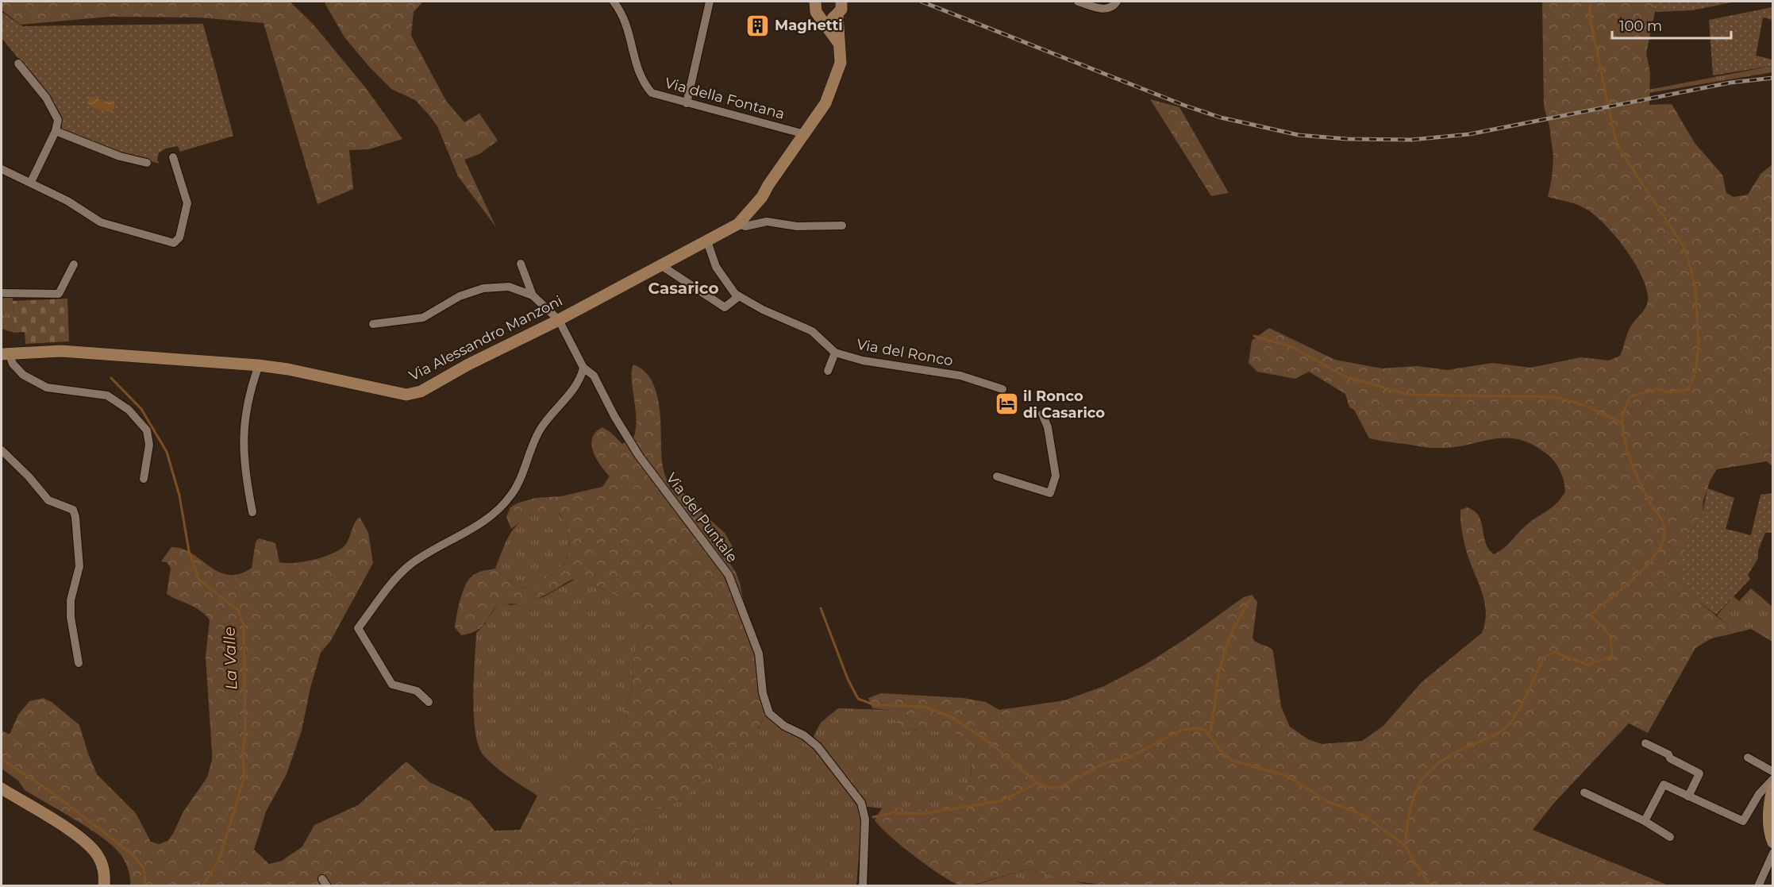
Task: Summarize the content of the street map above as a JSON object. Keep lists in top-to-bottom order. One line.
{"streets":{"street":["Via della Fontana","Via Alessandro Manzoni","Via del Ronco","Via del Puntale"]},"crossings":[["Via della Fontana","Via Alessandro Manzoni"],["Via Alessandro Manzoni","Via del Ronco"],["Via Alessandro Manzoni","Via del Puntale"]],"districts":["Casarico"],"water":["La Valle"],"places":{"building":["Maghetti"],"hotel":["il Ronco di Casarico"]},"scale_bar":"100 m"}
